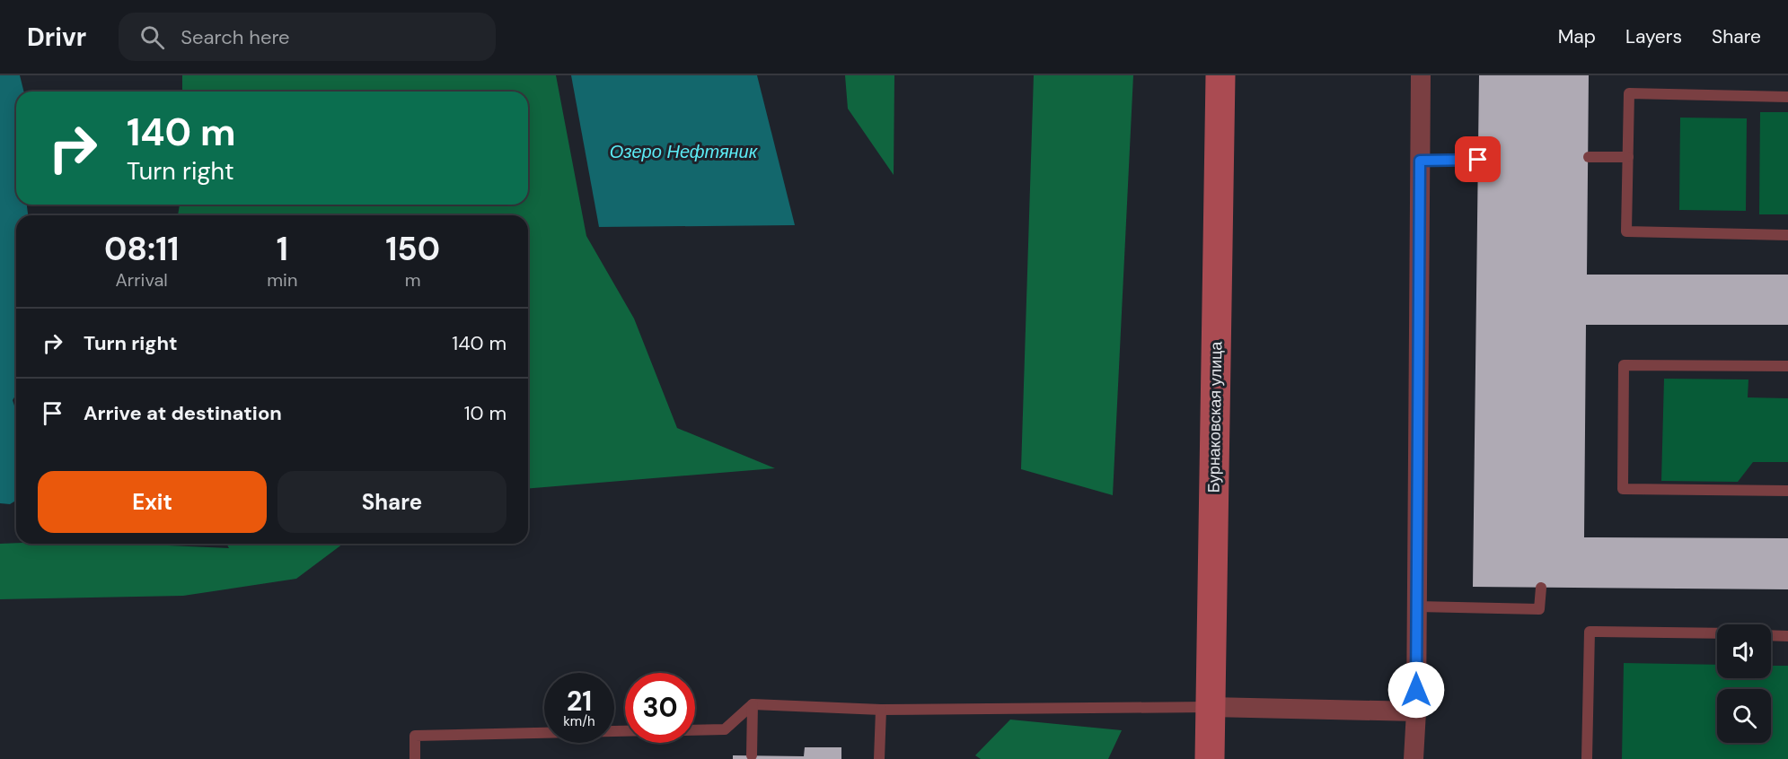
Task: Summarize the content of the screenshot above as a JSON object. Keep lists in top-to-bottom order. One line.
{"streets":{"main road":["Бурнаковская улица"]},"water":["Озеро Нефтяник"],"page":{"header":"Drivr","search":"Search here","nav":["Map","Layers","Share"],"turn":["140 m","Turn right"],"eta":["08:11","Arrival","1","min","150","m"],"list":[{"name":"Turn right","value":"140 m"},{"name":"Arrive at destination","value":"10 m"}],"buttons":["Exit","Share"],"speed":"21 km/h","limit":"30"}}
